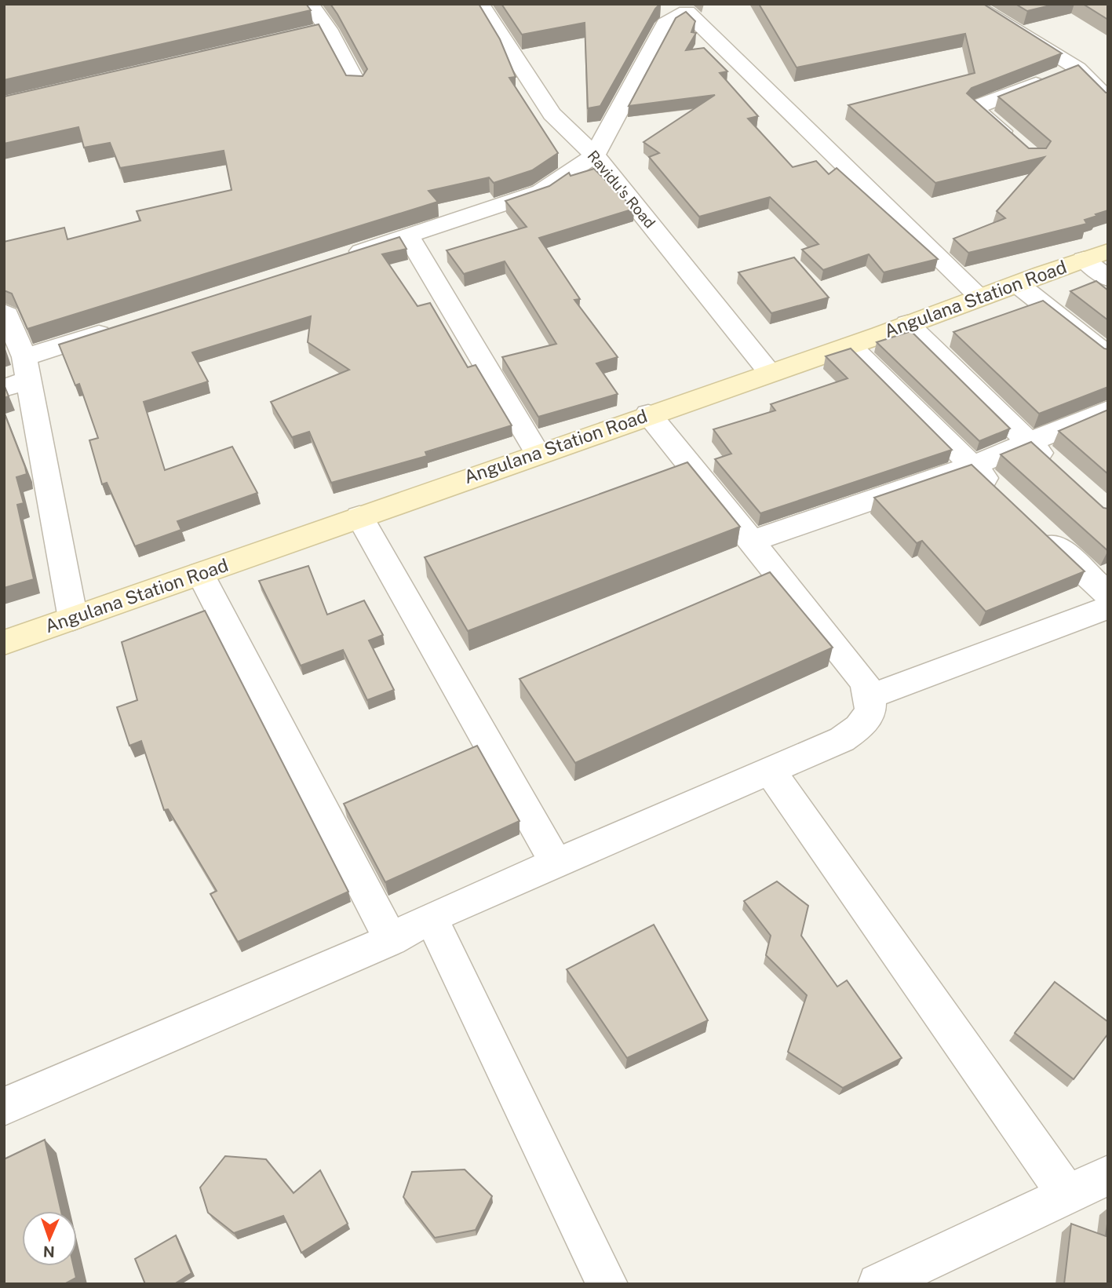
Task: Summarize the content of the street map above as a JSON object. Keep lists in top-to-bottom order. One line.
{"streets":{"street":["Ravidu's Road","Angulana Station Road"]},"crossings":[["Ravidu's Road","Angulana Station Road"]],"north":"bottom"}
